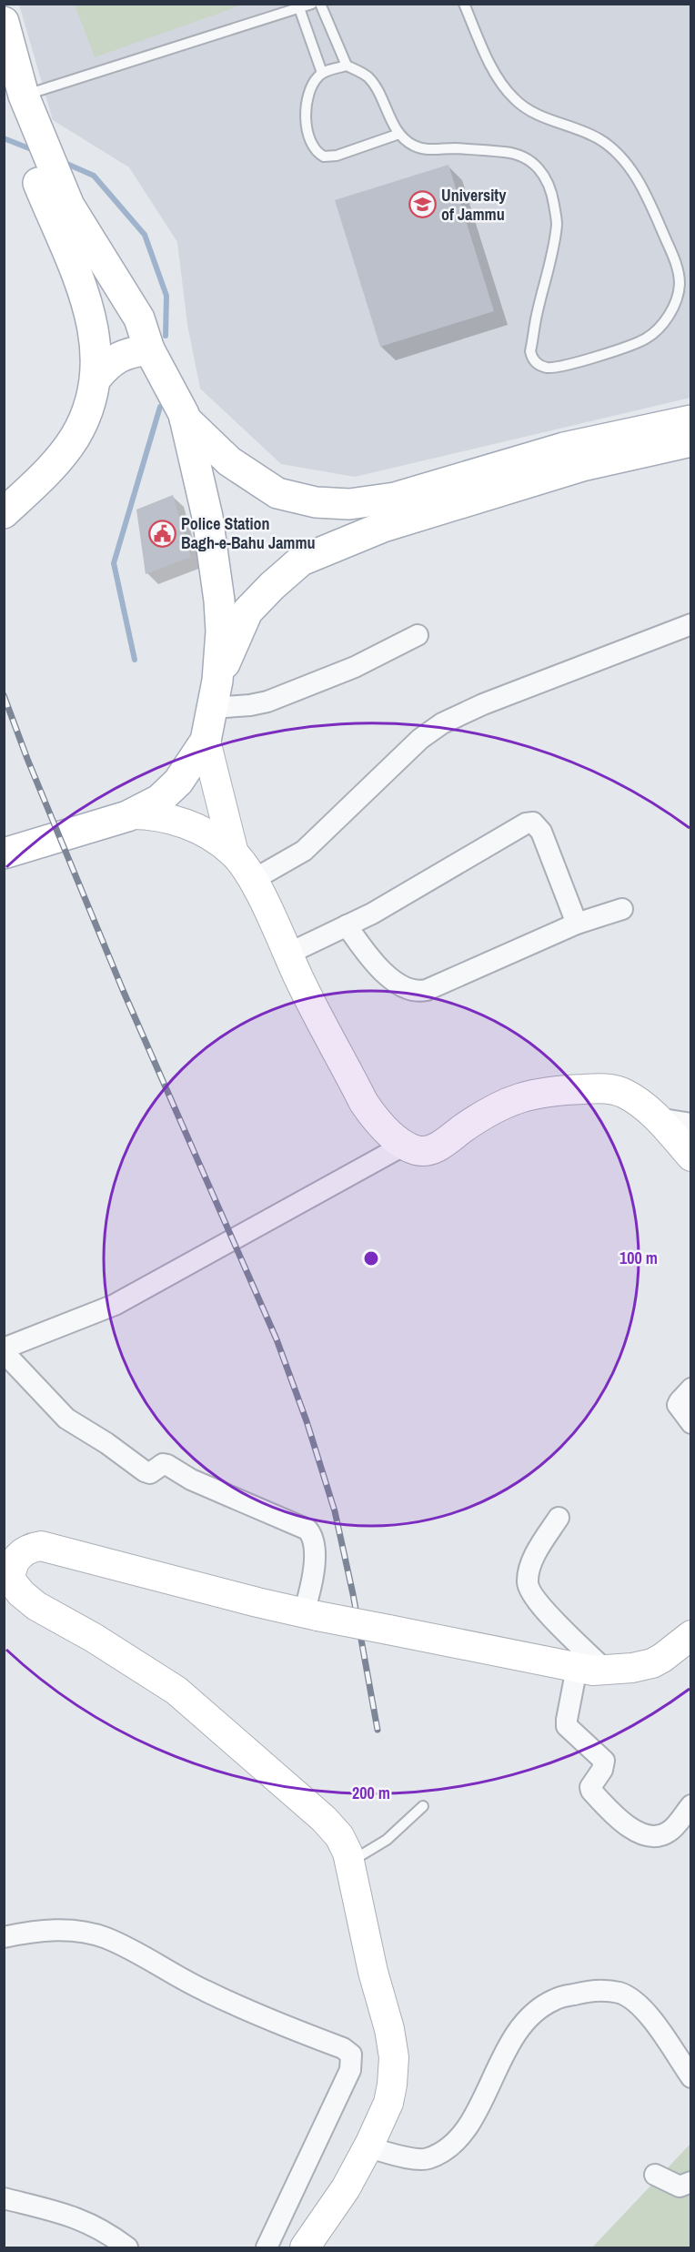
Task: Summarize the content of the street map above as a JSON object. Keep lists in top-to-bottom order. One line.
{"places":{"school or university":["University of Jammu"],"public building":["Police Station Bagh-e-Bahu Jammu"]},"rings":["100 m","200 m"]}
